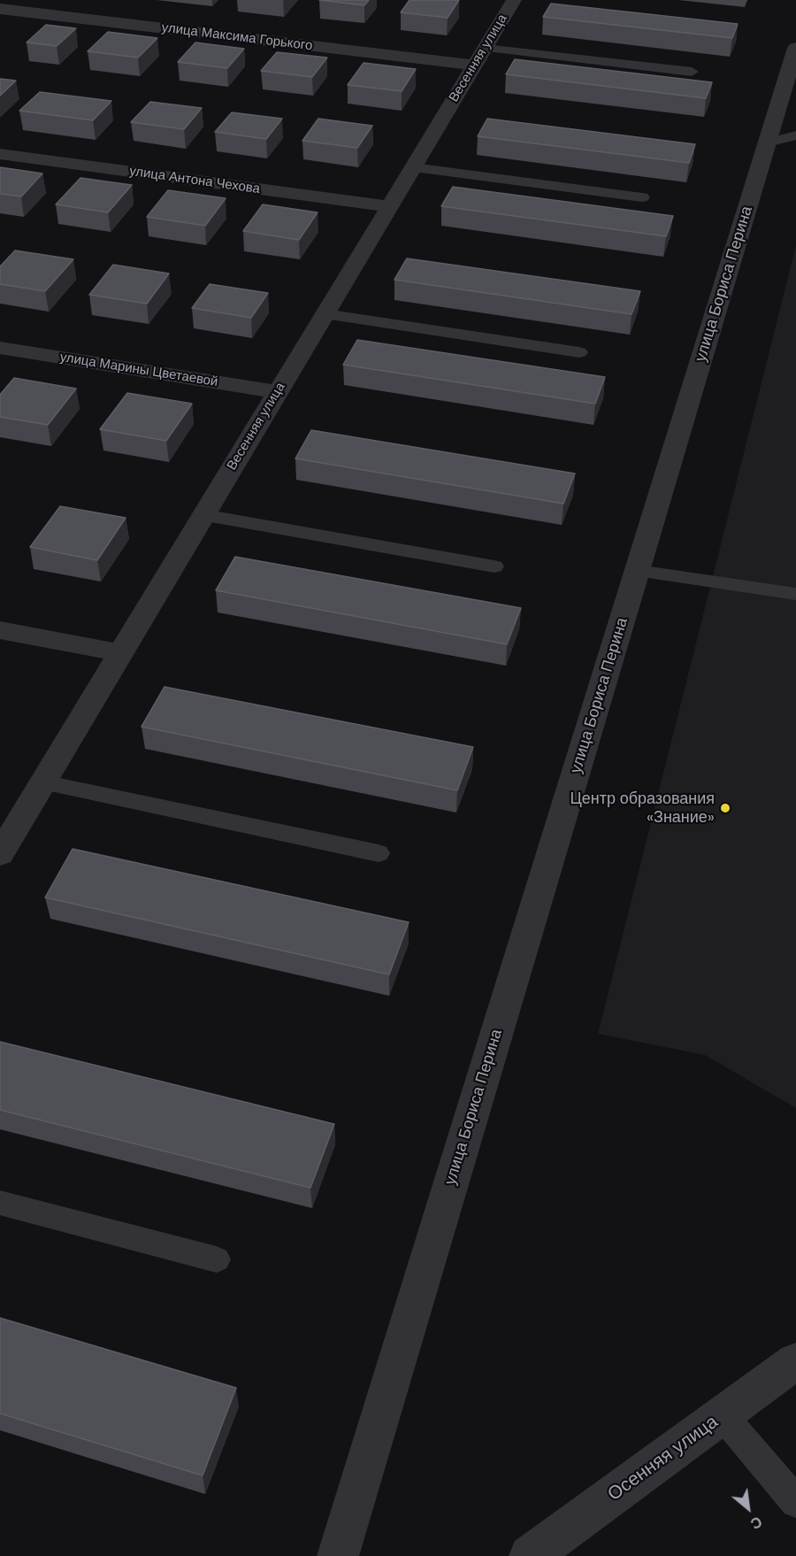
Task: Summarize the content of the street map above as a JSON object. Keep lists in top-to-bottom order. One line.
{"streets":{"street":["улица Максима Горького","Весенняя улица","улица Антона Чехова","улица Бориса Перина","улица Марины Цветаевой","Осенняя улица"]},"crossings":[["улица Максима Горького","Весенняя улица"],["Весенняя улица","улица Антона Чехова"],["Весенняя улица","улица Марины Цветаевой"]],"places":["Центр образования «Знание»"],"north":"bottom right"}
